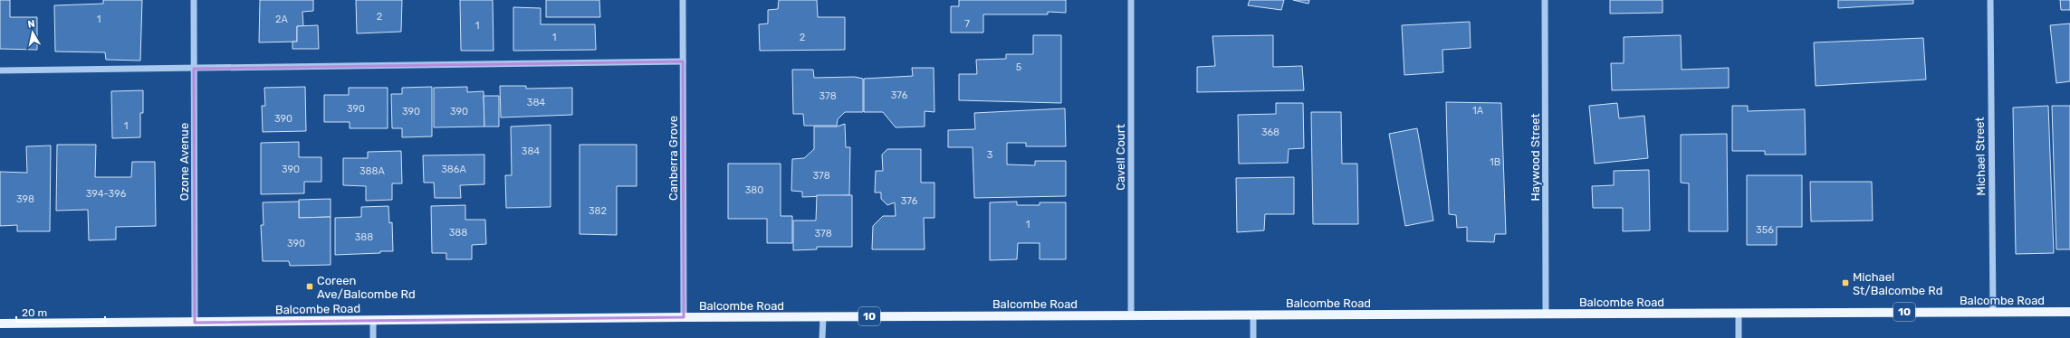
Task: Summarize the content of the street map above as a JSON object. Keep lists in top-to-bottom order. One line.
{"streets":{"main road":["Balcombe Road","10"],"street":["Michael Street","Cavell Court","Haywood Street","Canberra Grove","Ozone Avenue"]},"crossings":[["Michael Street","Balcombe Road"],["Cavell Court","Balcombe Road"],["Haywood Street","Balcombe Road"],["Canberra Grove","Balcombe Road"],["Ozone Avenue","Balcombe Road"]],"places":{"transit":["Michael St/Balcombe Rd","Coreen Ave/Balcombe Rd"]},"house_numbers":["2","1","2A","7","1","1","2","5","376","378","384","390","1A","390","390","390","1","368","384","3","1B","390","386A","388A","378","380","394-396","398","376","382","1","356","388","378","388","390"],"scale_bar":"20 m","north":"top"}
